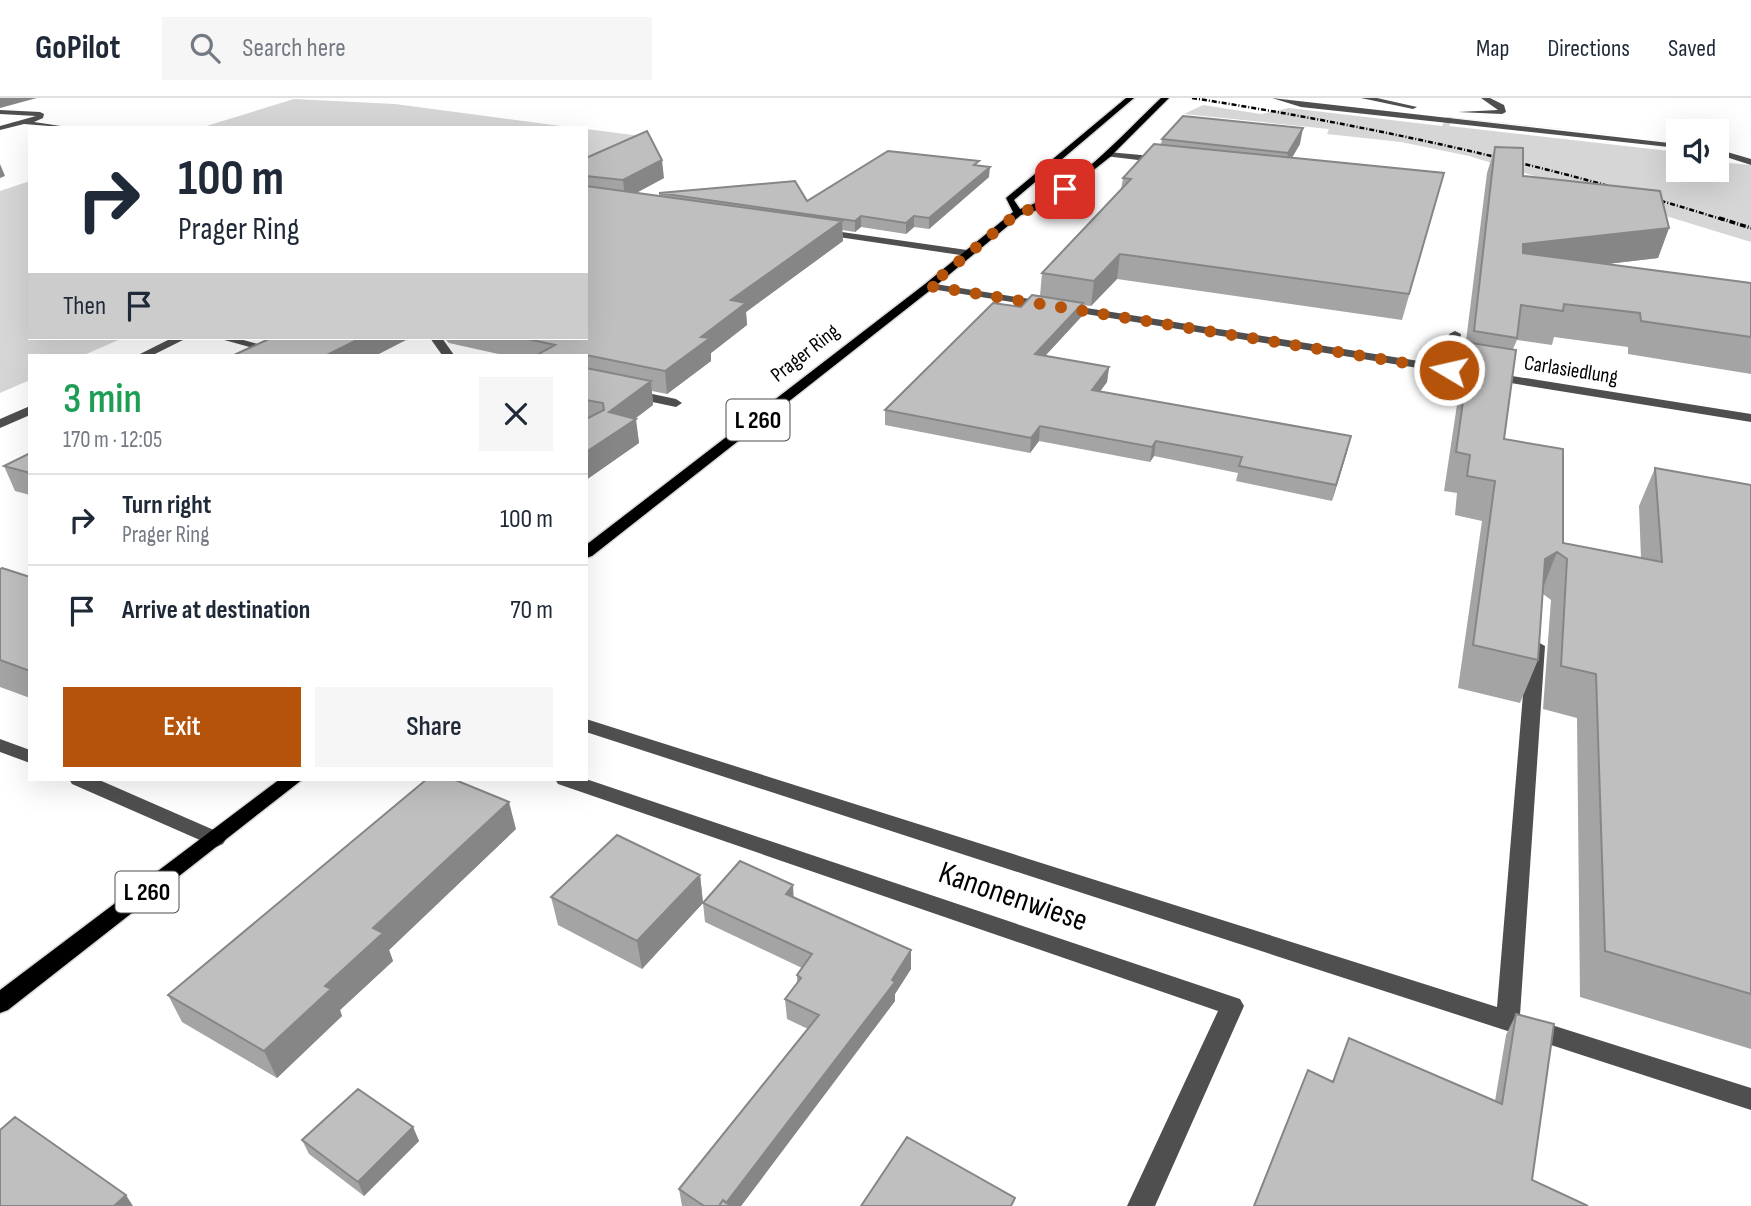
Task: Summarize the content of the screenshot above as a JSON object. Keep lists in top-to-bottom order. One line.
{"streets":{"main road":["Prager Ring","L 260"],"street":["Carlasiedlung","Kanonenwiese"]},"crossings":[["Prager Ring","Carlasiedlung"]],"page":{"header":"GoPilot","search":"Search here","nav":["Map","Directions","Saved"],"turn":["100 m","Prager Ring"],"then":"Then","heading":["3 min","170 m · 12:05"],"list":[{"name":"Turn right","note":"Prager Ring","value":"100 m"},{"name":"Arrive at destination","value":"70 m"}],"buttons":["Exit","Share"]}}
